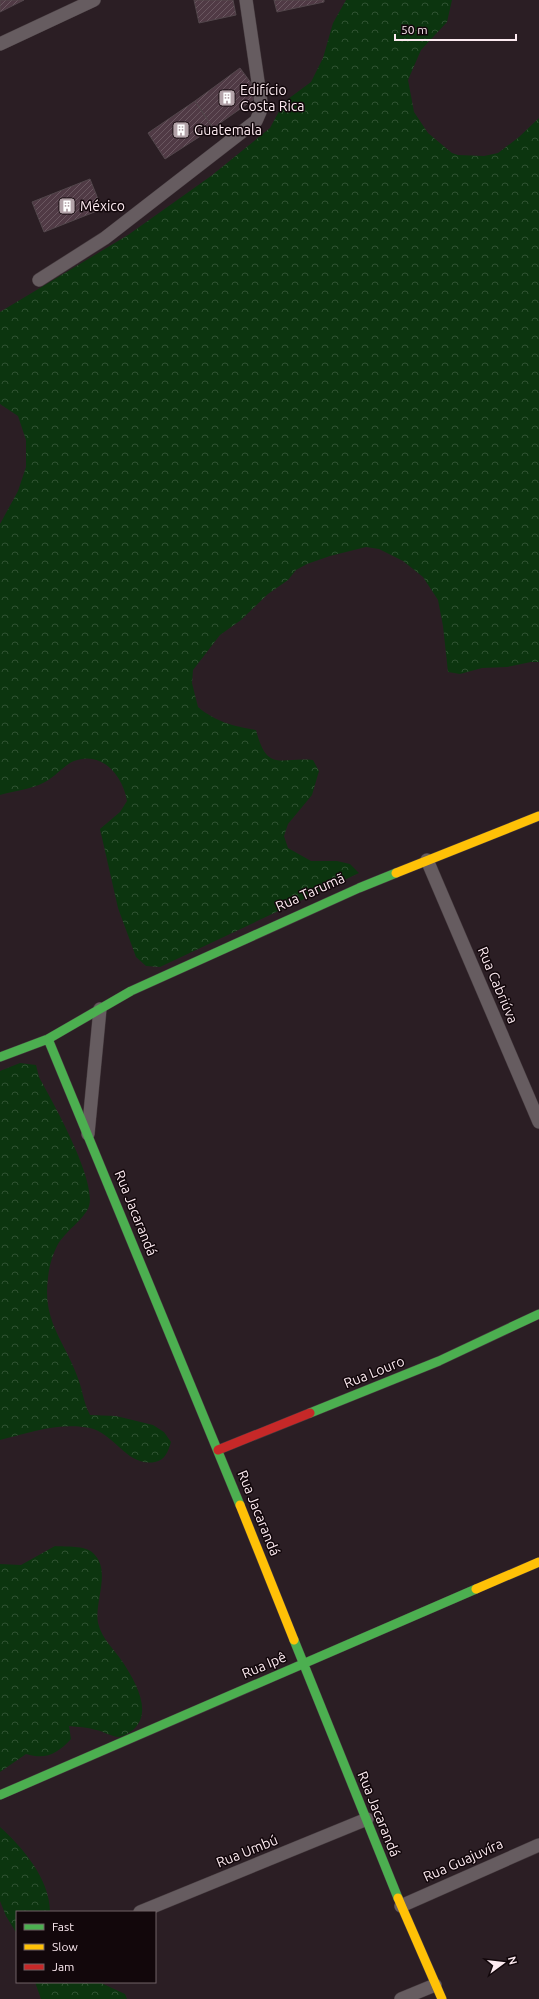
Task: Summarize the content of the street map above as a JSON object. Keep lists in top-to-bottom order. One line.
{"streets":{"street":["Rua Tarumã","Rua Cabriúva","Rua Jacarandá","Rua Louro","Rua Ipê","Rua Umbú","Rua Guajuvíra"]},"crossings":[["Rua Tarumã","Rua Cabriúva"],["Rua Tarumã","Rua Jacarandá"],["Rua Jacarandá","Rua Louro"],["Rua Jacarandá","Rua Ipê"],["Rua Jacarandá","Rua Umbú"],["Rua Jacarandá","Rua Guajuvíra"]],"places":{"building":["Edifício Costa Rica","Guatemala","México"]},"legend":["Fast","Slow","Jam"],"scale_bar":"50 m","north":"right"}
